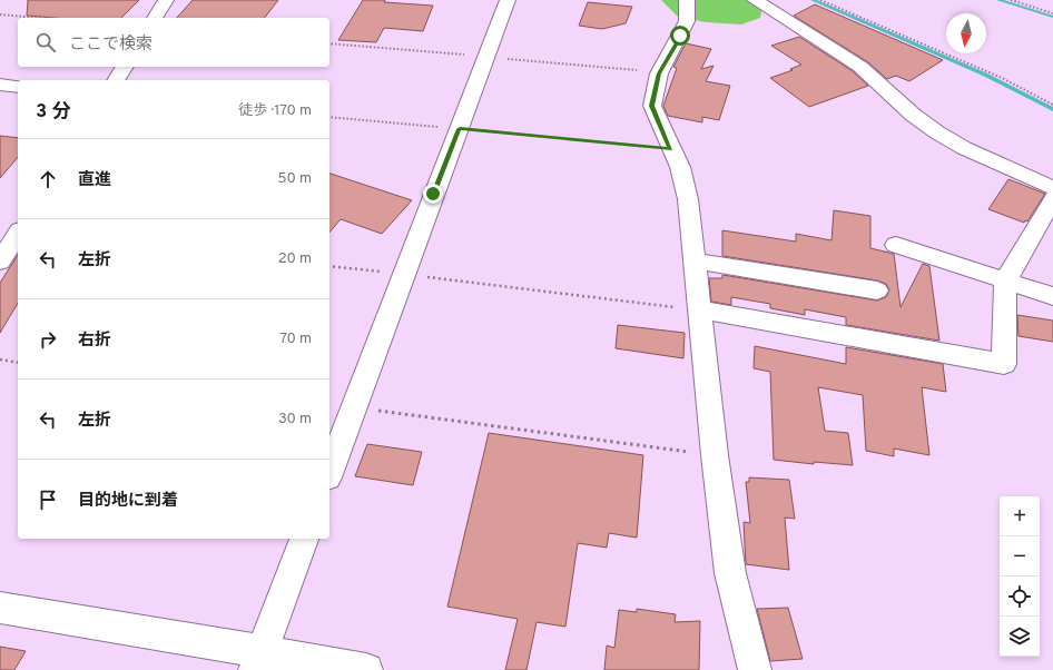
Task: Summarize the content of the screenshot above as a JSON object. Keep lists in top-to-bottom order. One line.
{"north":"bottom","page":{"search":"ここで検索","heading":["3 分","徒歩 · 170 m"],"list":[["直進","50 m"],["左折","20 m"],["右折","70 m"],["左折","30 m"],"目的地に到着"],"map_buttons":["+","−"]}}
